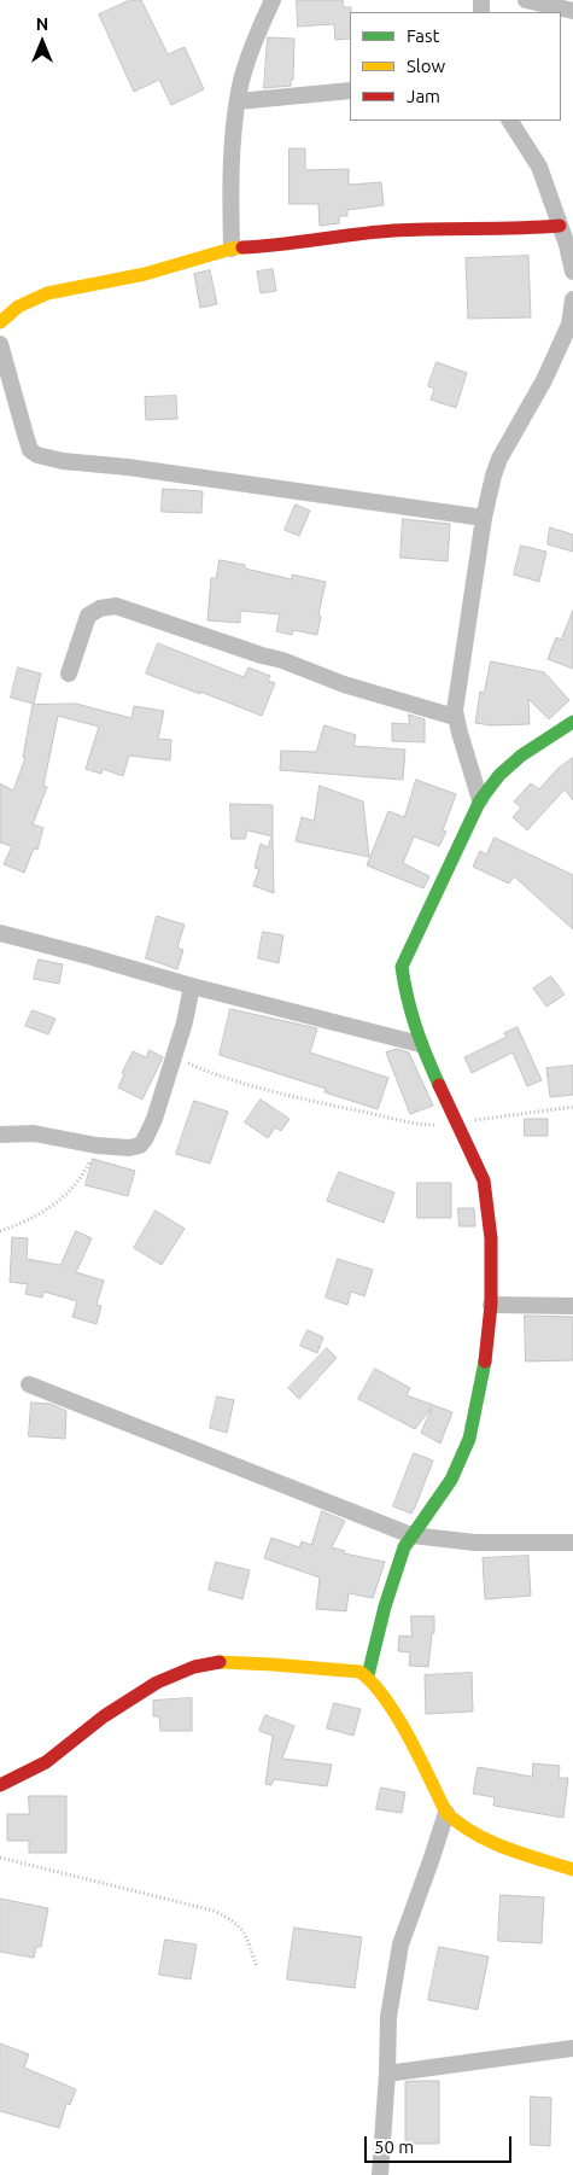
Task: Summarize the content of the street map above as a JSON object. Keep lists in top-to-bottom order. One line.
{"legend":["Fast","Slow","Jam"],"scale_bar":"50 m","north":"top"}
